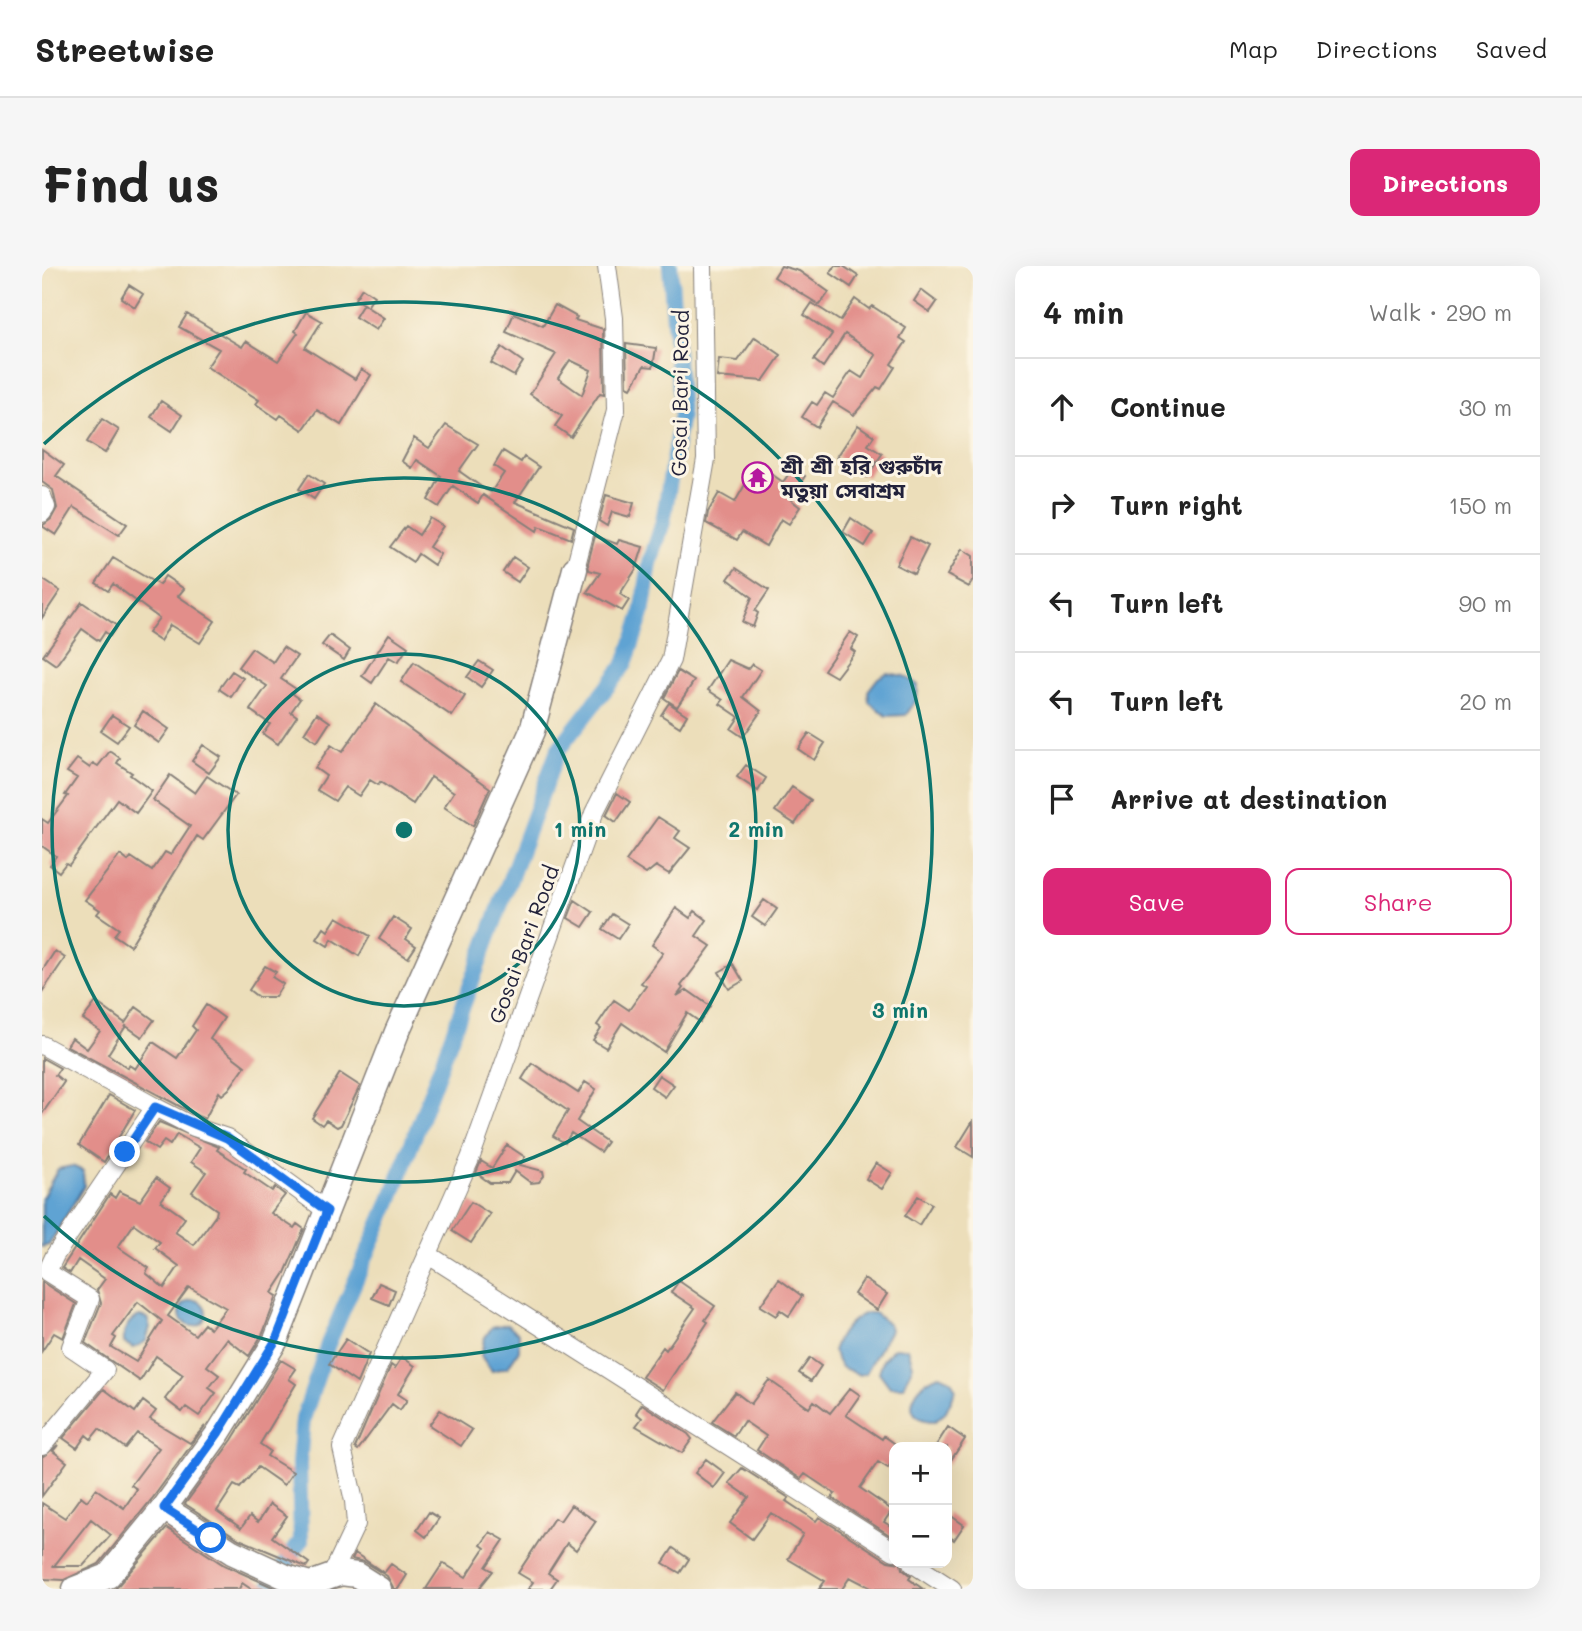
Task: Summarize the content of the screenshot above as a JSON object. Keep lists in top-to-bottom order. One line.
{"streets":{"street":["Gosai Bari Road"]},"places":{"temple":["শ্রী শ্রী হরি গুরুচাঁদ মতুয়া সেবাশ্রম"]},"page":{"header":"Streetwise","nav":["Map","Directions","Saved"],"buttons":["Directions",["Save","Share"]],"title":"Find us","heading":["4 min","Walk · 290 m"],"list":[["Continue","30 m"],["Turn right","150 m"],["Turn left","90 m"],["Turn left","20 m"],"Arrive at destination"],"map_buttons":["+","−"]},"rings":["1 min","2 min","3 min"]}
